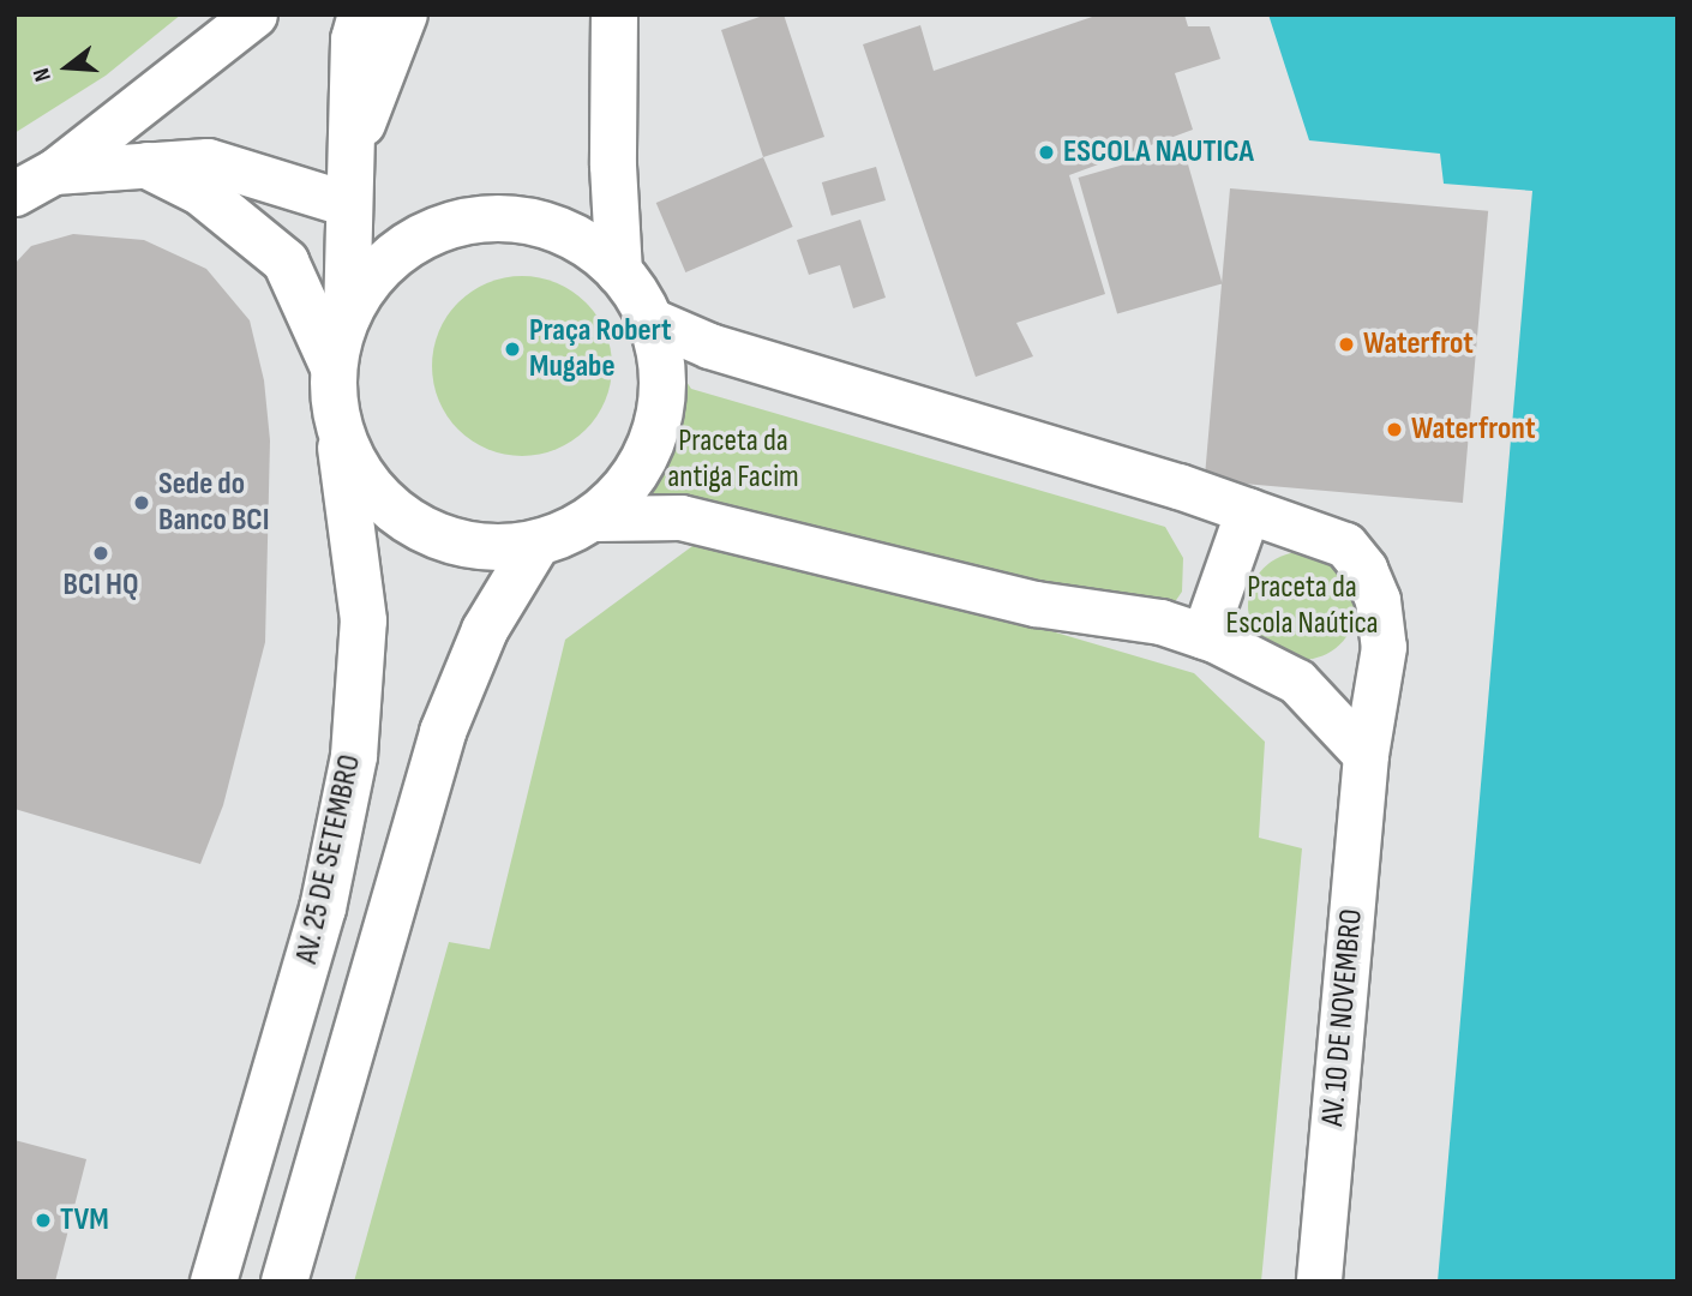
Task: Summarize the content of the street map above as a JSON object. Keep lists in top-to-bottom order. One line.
{"streets":{"main road":["AV. 25 DE SETEMBRO"],"street":["AV. 10 DE NOVEMBRO"]},"parks":["Praceta da antiga Facim","Praceta da Escola Naútica"],"places":["ESCOLA NAUTICA","Waterfrot","Praça Robert Mugabe","Waterfront","Sede do Banco BCI","BCI HQ","TVM"],"north":"left"}
